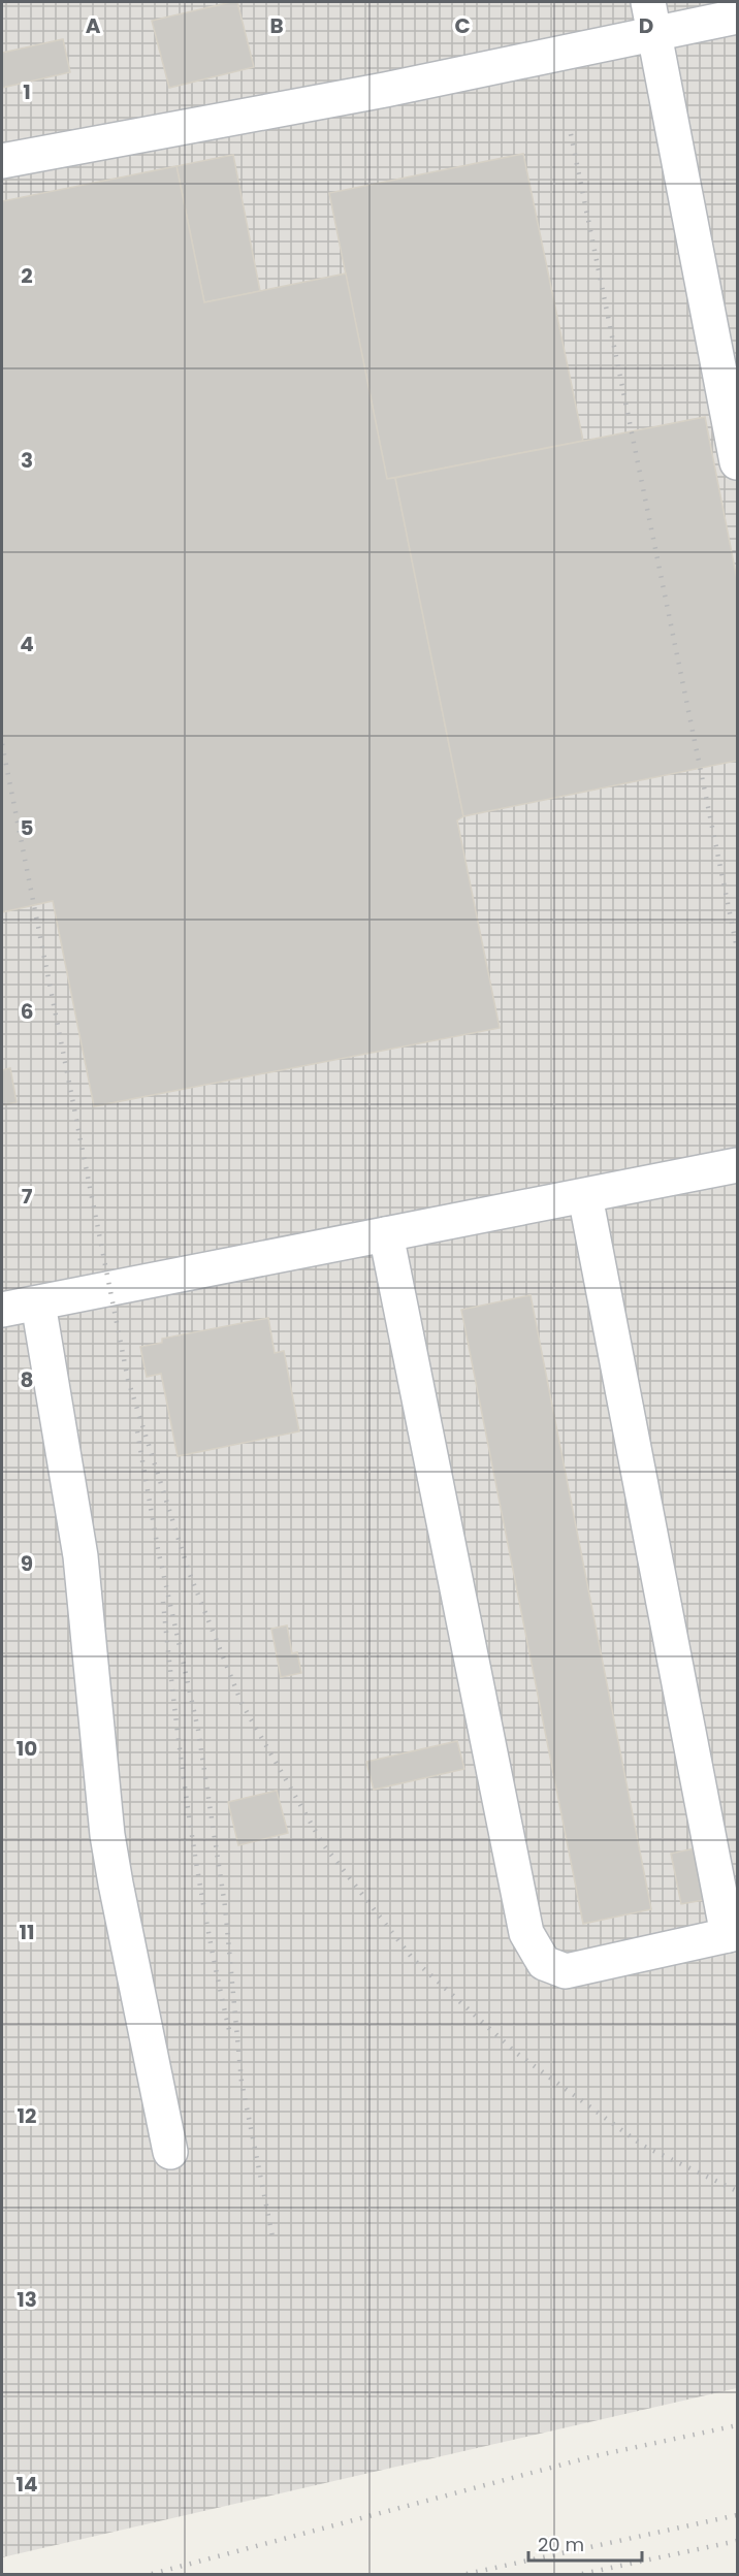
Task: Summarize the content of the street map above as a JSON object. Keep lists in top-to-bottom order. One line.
{"scale_bar":"20 m","grid":{"columns":["A","B","C","D"],"rows":["1","2","3","4","5","6","7","8","9","10","11","12","13","14"]}}
